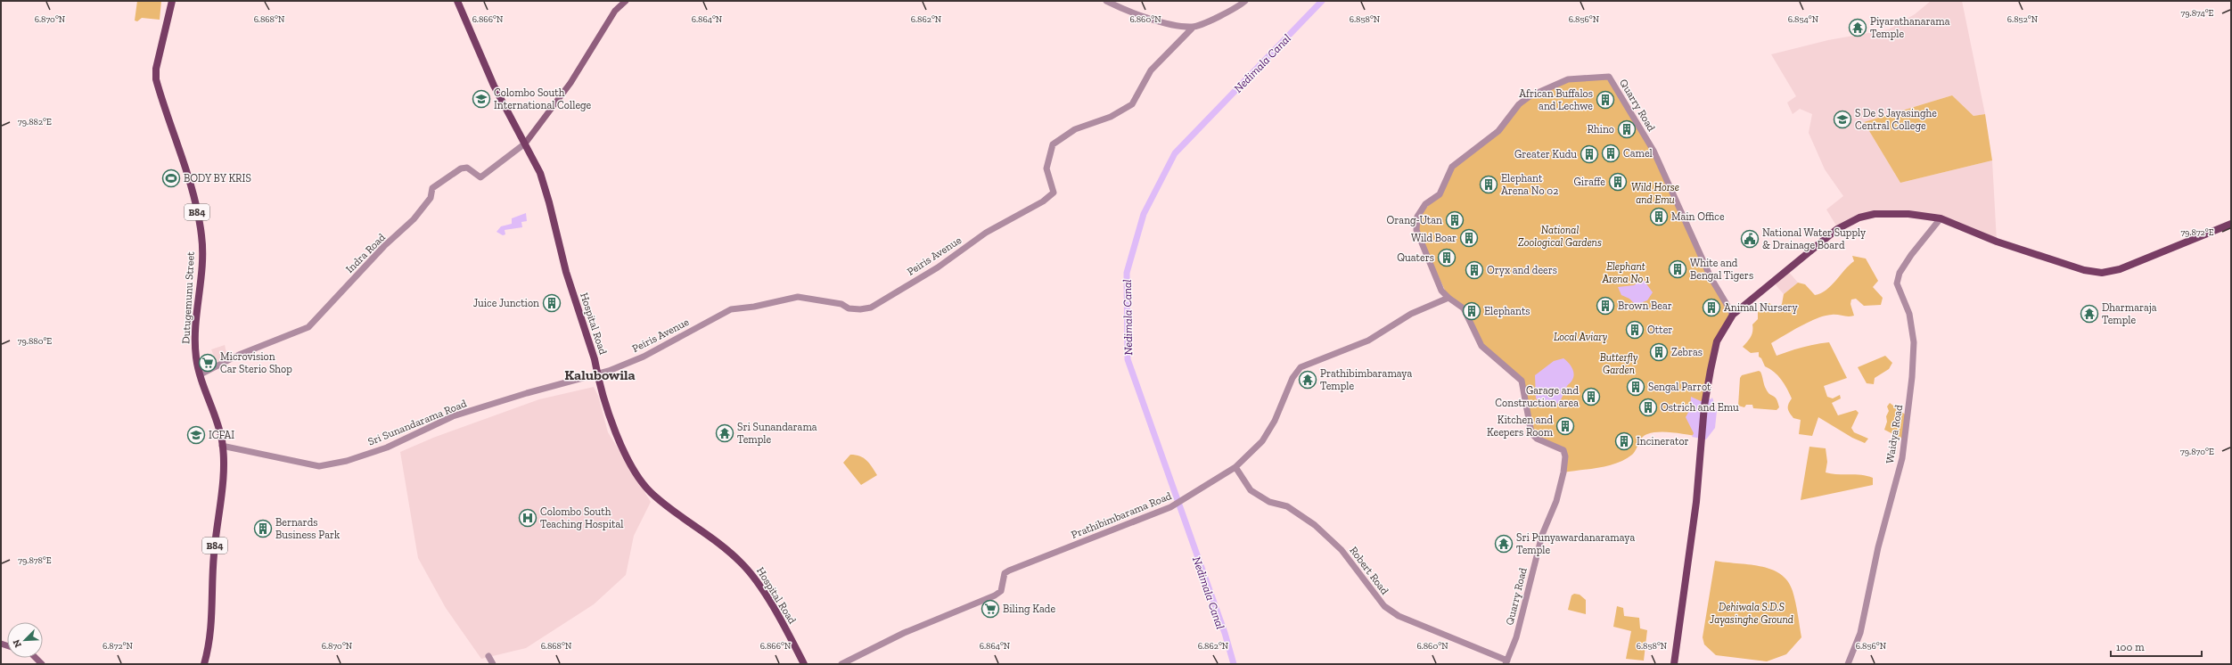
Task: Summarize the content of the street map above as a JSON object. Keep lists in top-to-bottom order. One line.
{"streets":{"main road":["B84","Dutugemunu Street","Hospital Road"],"street":["Quarry Road","Indra Road","Peiris Avenue","Sri Sunandarama Road","Waidya Road","Prathibimbarama Road","Robert Road"]},"crossings":[["Quarry Road","Prathibimbarama Road"],["Quarry Road","Robert Road"],["Indra Road","Dutugemunu Street"],["Indra Road","Hospital Road"],["Peiris Avenue","Hospital Road"],["Peiris Avenue","Sri Sunandarama Road"],["Dutugemunu Street","Sri Sunandarama Road"],["Hospital Road","Sri Sunandarama Road"],["Prathibimbarama Road","Robert Road"]],"districts":["Kalubowila"],"water":["Nedimala Canal"],"parks":["Wild Horse and Emu","National Zoological Gardens","Elephant Arena No 1","Local Aviary","Butterfly Garden","Dehiwala S.D.S Jayasinghe Ground"],"places":{"temple":["Piyarathanarama Temple","Dharmaraja Temple","Prathibimbaramaya Temple","Sri Sunandarama Temple","Sri Punyawardanaramaya Temple"],"school or university":["Colombo South International College","S De S Jayasinghe Central College","ICFAI"],"building":["African Buffalos and Lechwe","Rhino","Camel","Greater Kudu","Giraffe","Elephant Arena No 02","Main Office","Orang-Utan","Wild Boar","Quaters","White and Bengal Tigers","Oryx and deers","Juice Junction","Brown Bear","Animal Nursery","Elephants","Otter","Zebras","Sengal Parrot","Garage and Construction area","Ostrich and Emu","Kitchen and Keepers Room","Incinerator","Bernards Business Park"],"sports":["BODY BY KRIS"],"public building":["National Water Supply & Drainage Board"],"supermarket":["Microvision Car Sterio Shop","Biling Kade"],"hospital":["Colombo South Teaching Hospital"]},"scale_bar":"100 m","north":"bottom left","coordinates":["79.874°E","6.870°N","6.868°N","6.866°N","6.864°N","6.862°N","6.860°N","6.858°N","6.856°N","6.854°N","6.852°N","79.882°E","79.872°E","79.880°E","79.870°E","79.878°E","6.872°N"]}
